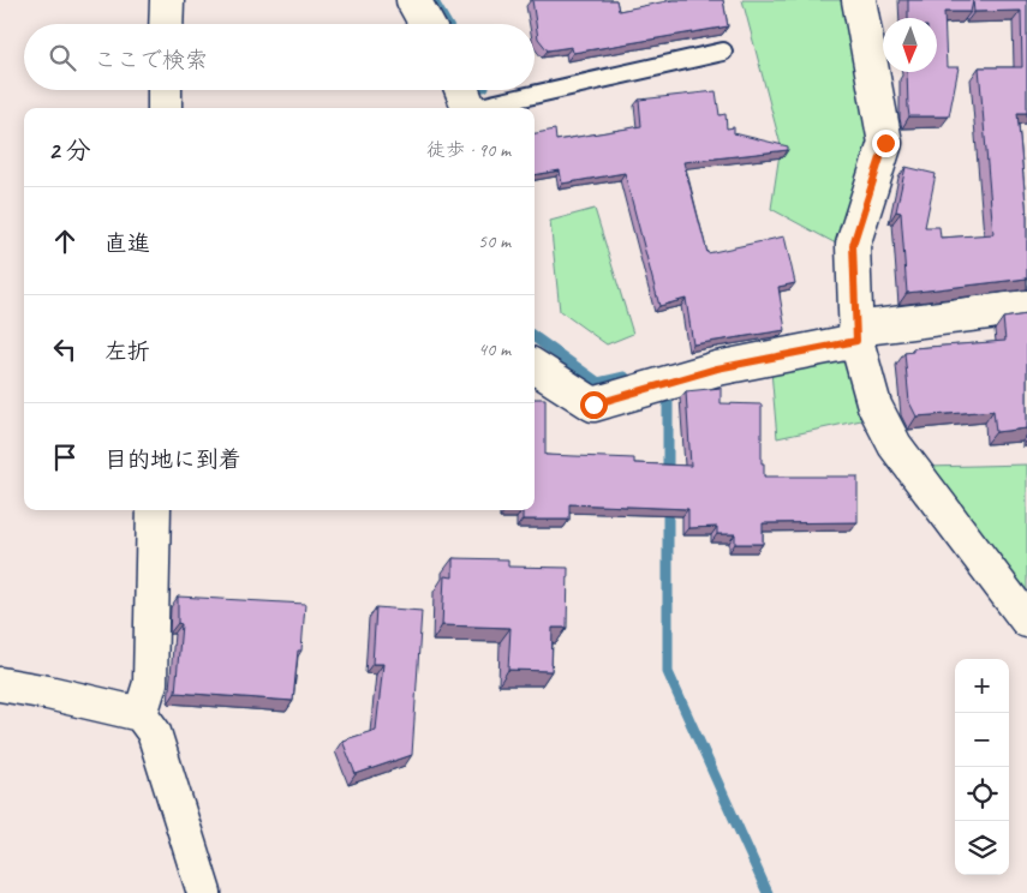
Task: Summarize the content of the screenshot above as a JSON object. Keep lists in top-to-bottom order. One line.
{"north":"bottom","page":{"search":"ここで検索","heading":["2 分","徒歩 · 90 m"],"list":[["直進","50 m"],["左折","40 m"],"目的地に到着"],"map_buttons":["+","−"]}}
